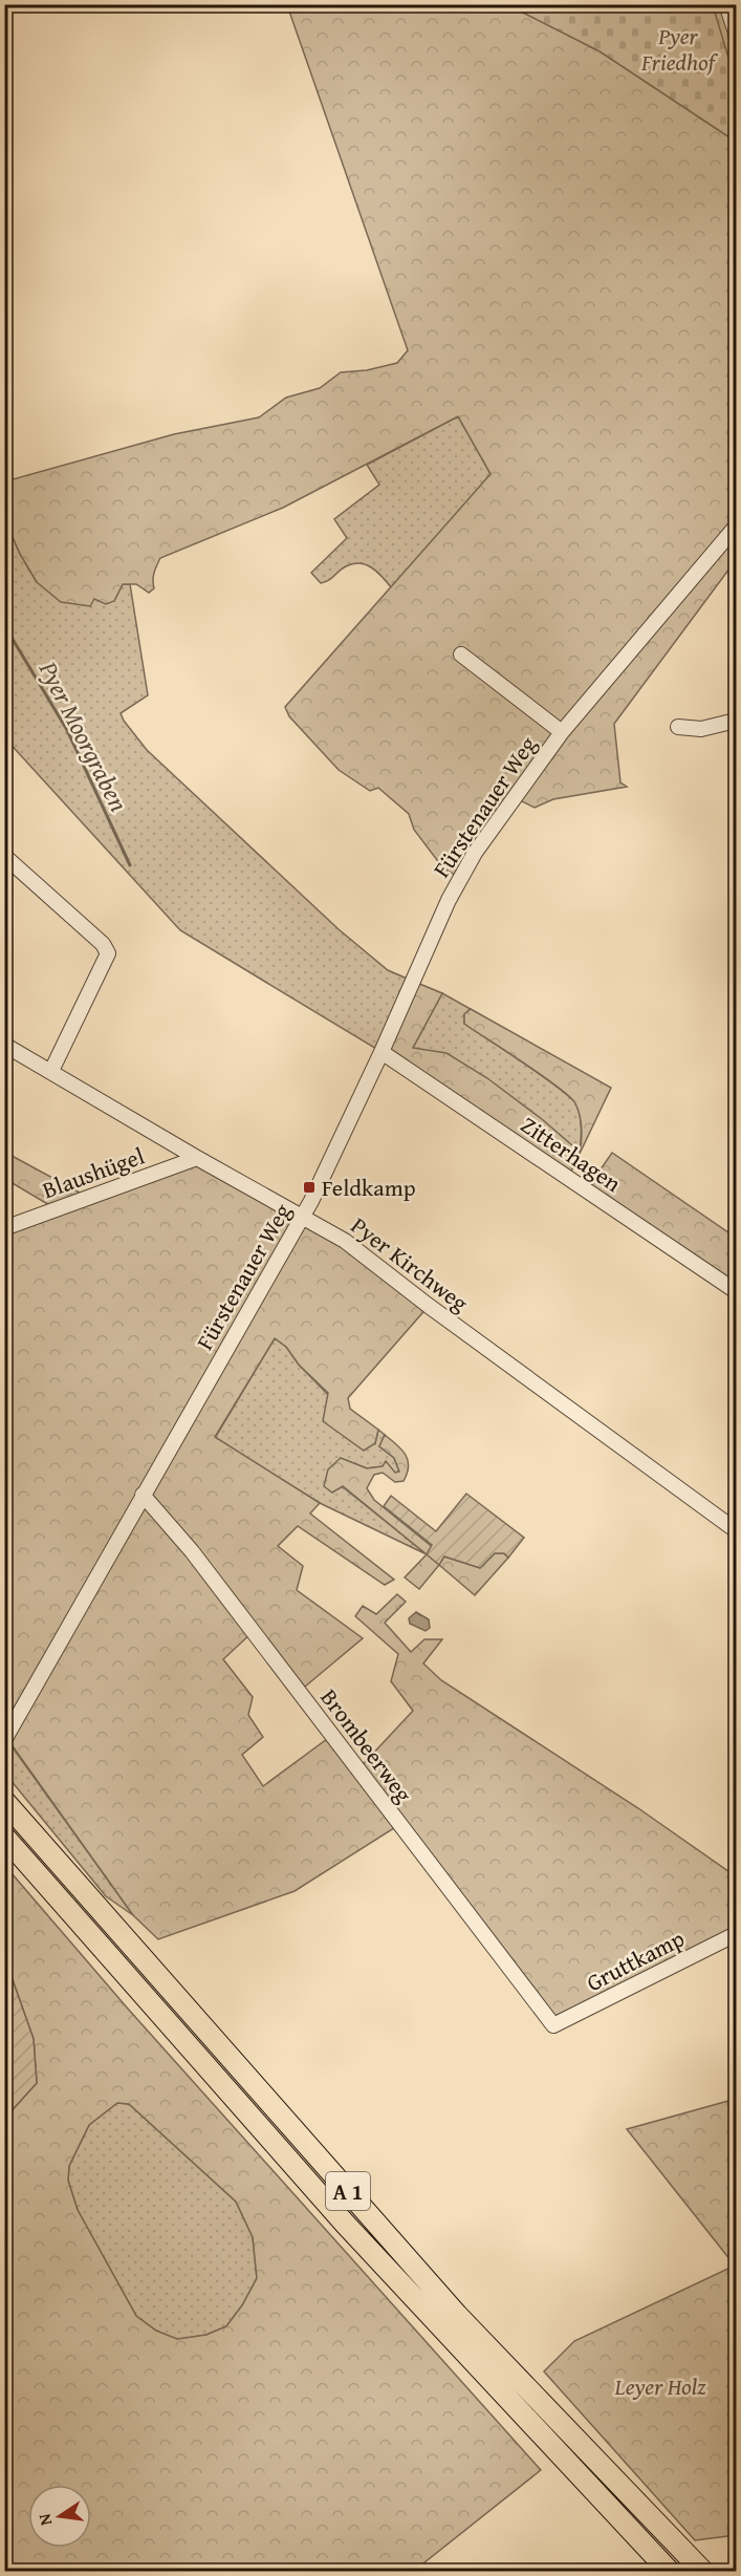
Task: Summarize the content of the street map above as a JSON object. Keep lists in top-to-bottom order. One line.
{"streets":{"highway":["A 1"],"street":["Fürstenauer Weg","Zitterhagen","Blaushügel","Pyer Kirchweg","Brombeerweg","Gruttkamp"]},"crossings":[["Fürstenauer Weg","Zitterhagen"],["Fürstenauer Weg","Pyer Kirchweg"],["Fürstenauer Weg","Brombeerweg"],["Blaushügel","Pyer Kirchweg"],["Brombeerweg","Gruttkamp"]],"water":["Pyer Moorgraben"],"parks":["Pyer Friedhof","Leyer Holz"],"places":{"transit":["Feldkamp"]},"north":"left"}
